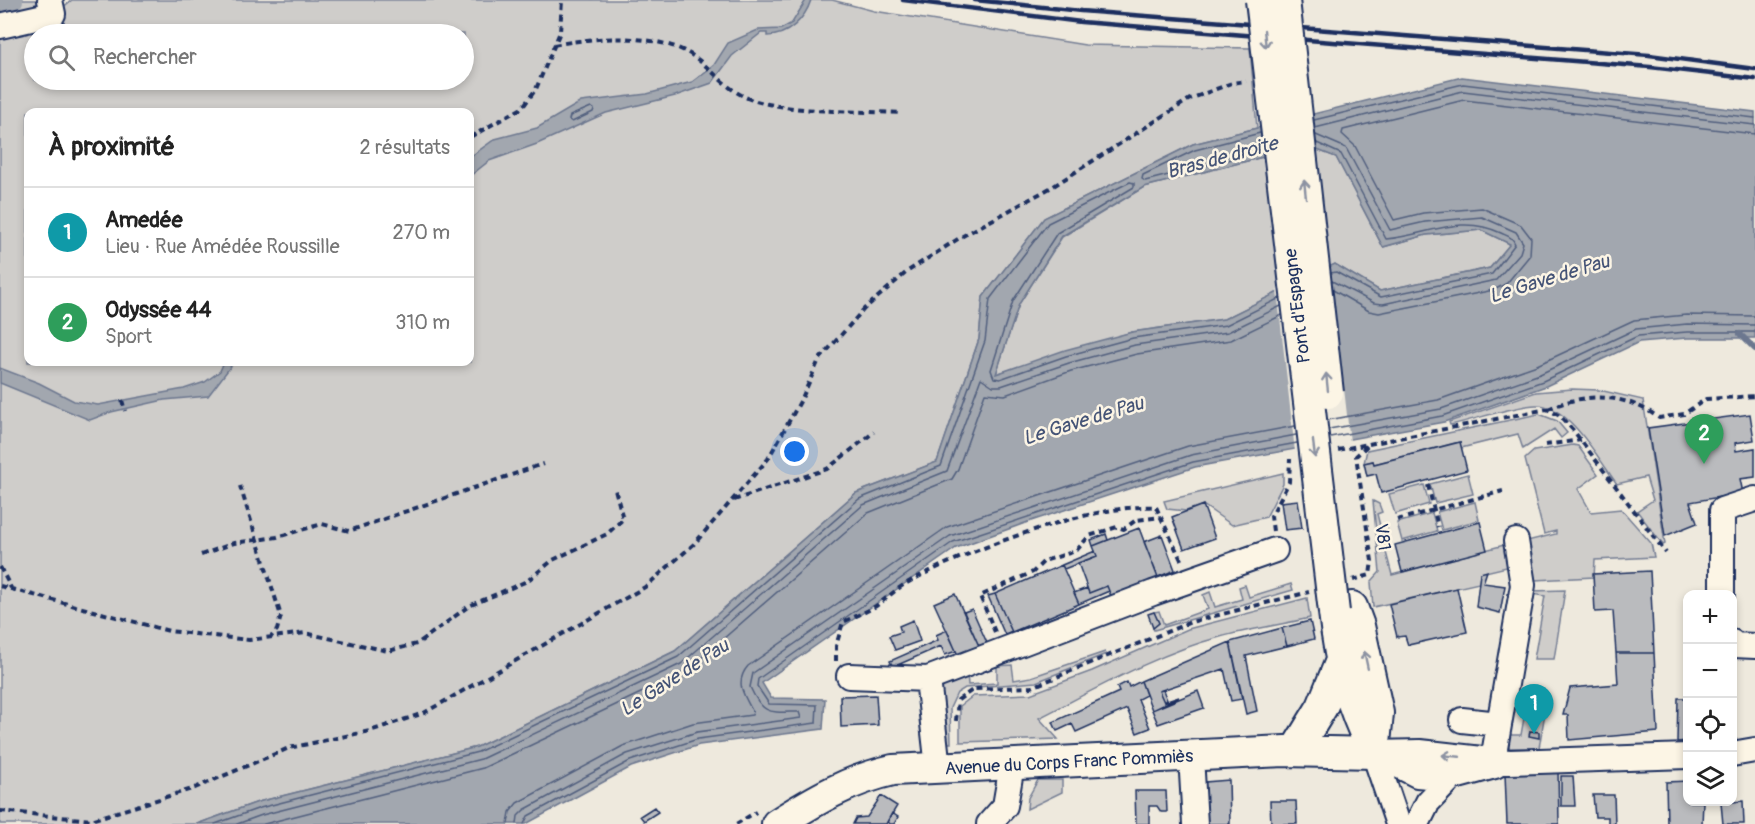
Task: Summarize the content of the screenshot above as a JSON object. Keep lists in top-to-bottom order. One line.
{"streets":{"main road":["Pont d'Espagne","Avenue du Corps Franc Pommiès"],"path":["V81"]},"crossings":[["Pont d'Espagne","V81"]],"water":["Bras de droite","Le Gave de Pau"],"page":{"search":"Rechercher","heading":["À proximité","2 résultats"],"list":[{"mark":"1","name":"Amedée","note":"Lieu · Rue Amédée Roussille","value":"270 m"},{"mark":"2","name":"Odyssée 44","note":"Sport","value":"310 m"}],"pins":["2","1"],"map_buttons":["+","−"]}}
